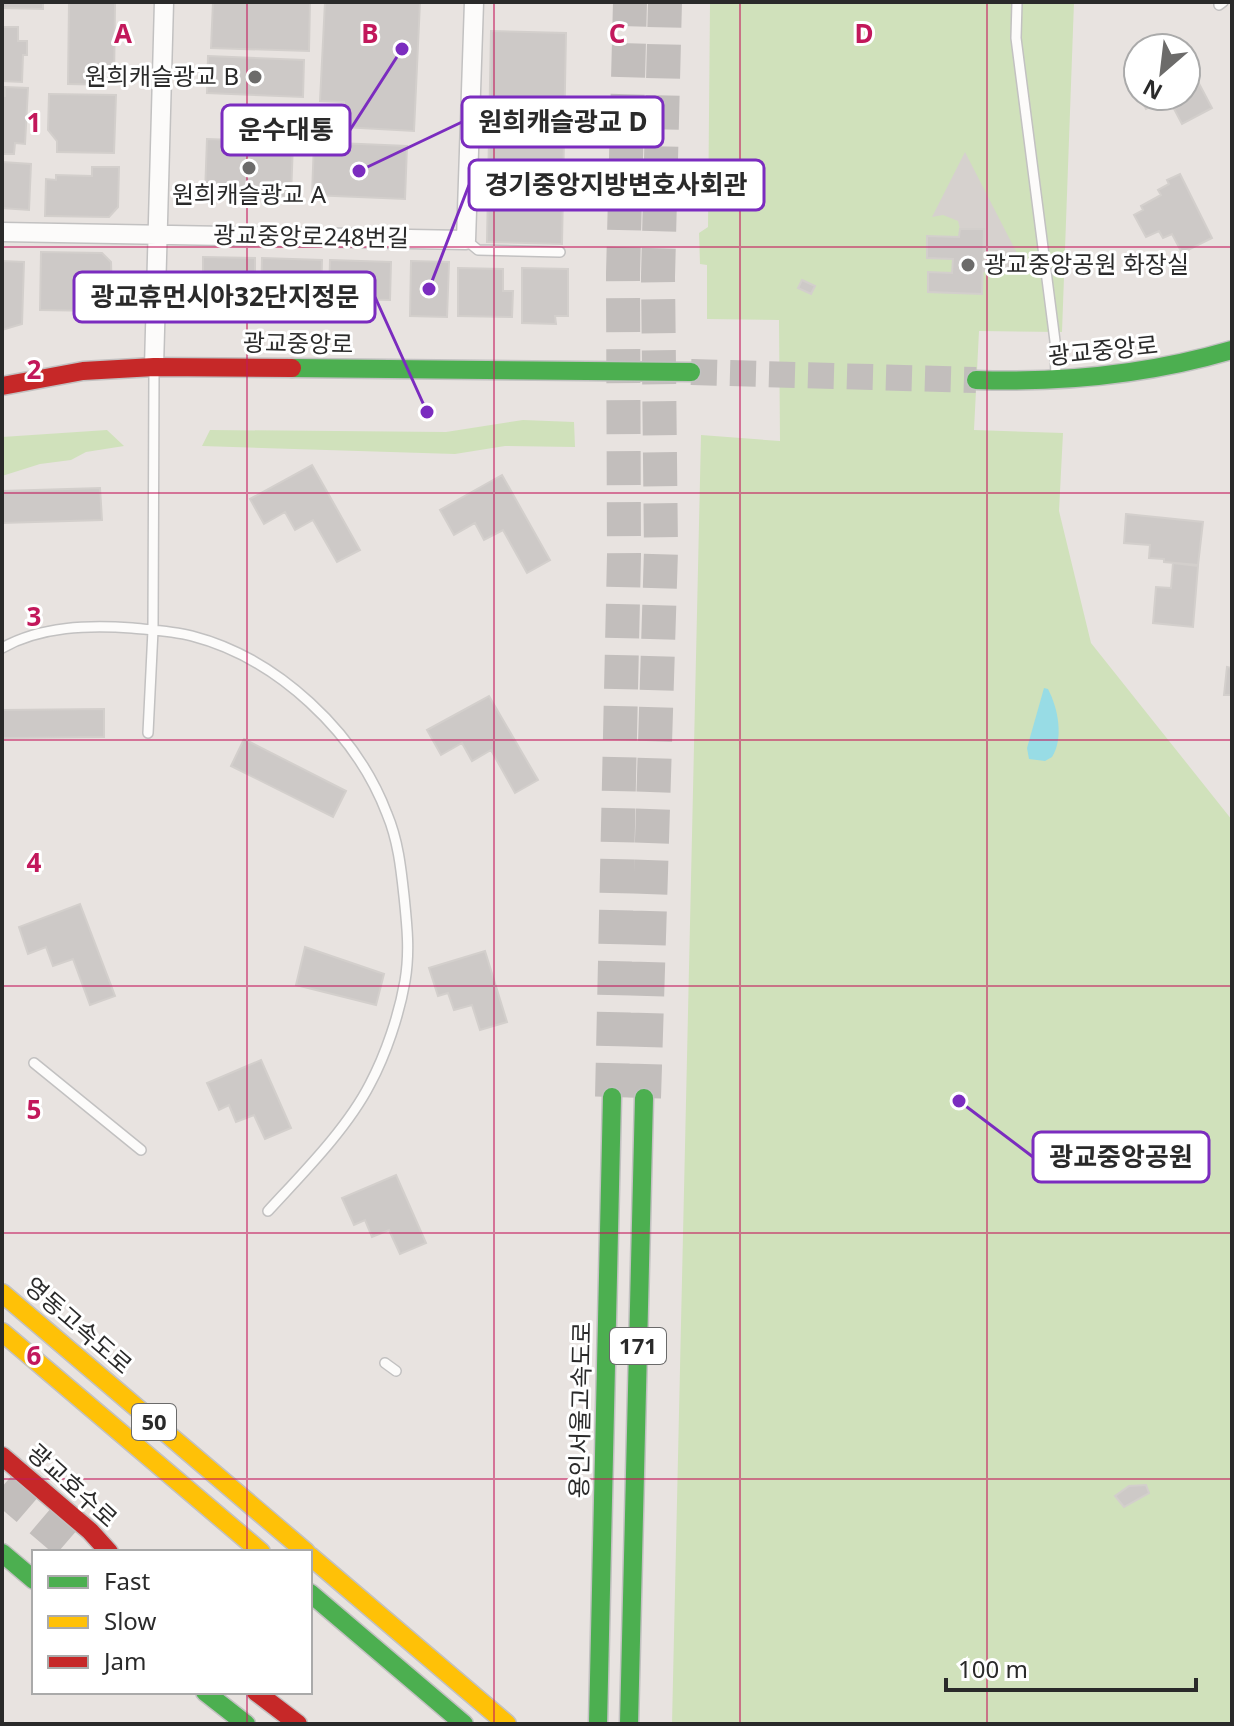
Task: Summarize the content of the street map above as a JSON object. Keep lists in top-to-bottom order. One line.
{"streets":{"main road":["광교중앙로","영동고속도로","171","용인서울고속도로","50","광교호수로"],"street":["광교중앙로248번길"]},"places":["운수대통","원희캐슬광교 B","원희캐슬광교 A","원희캐슬광교 D","광교중앙공원 화장실","경기중앙지방변호사회관","광교휴먼시아32단지정문","광교중앙공원"],"legend":["Fast","Slow","Jam"],"scale_bar":"100 m","north":"bottom left","grid":{"columns":["A","B","C","D"],"rows":["1","2","3","4","5","6"]}}
